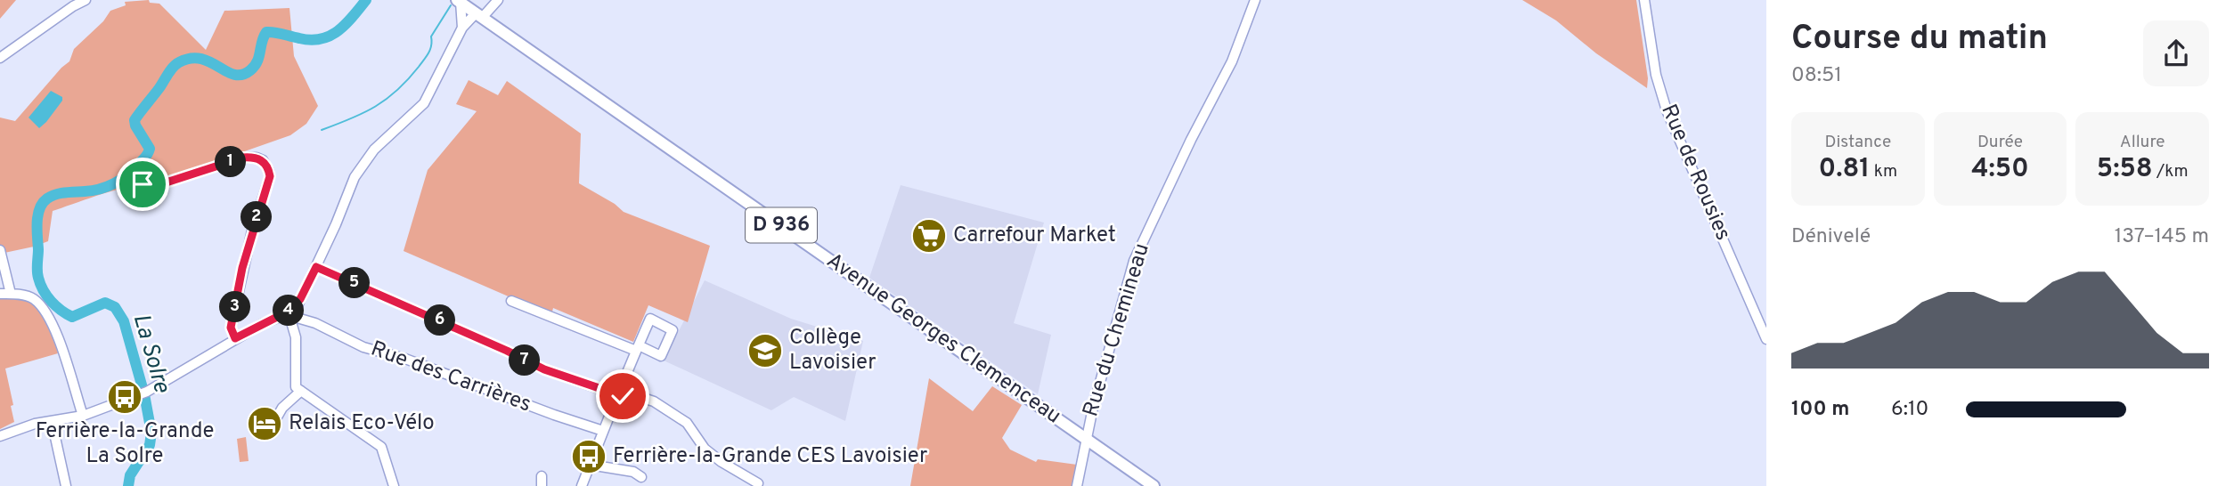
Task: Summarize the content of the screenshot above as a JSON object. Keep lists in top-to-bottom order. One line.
{"streets":{"main road":["D 936","Avenue Georges Clemenceau"],"street":["Rue de Rousies","Rue du Chemineau","Rue des Carrières"]},"crossings":[["Rue du Chemineau","Avenue Georges Clemenceau"]],"water":["La Solre"],"places":{"supermarket":["Carrefour Market"],"school or university":["Collège Lavoisier"],"bus stop":["Ferrière-la-Grande La Solre","Ferrière-la-Grande CES Lavoisier"],"hotel":["Relais Eco-Vélo"]},"page":{"heading":["Course du matin","08:51"],"stats":[["Distance","0.81 km"],["Durée","4:50"],["Allure","5:58 /km"]],"pins":["1","2","5","3","4","6","7"],"chart":["Dénivelé","137–145 m"],"list":[{"name":"100 m","note":"6:10"}]}}
